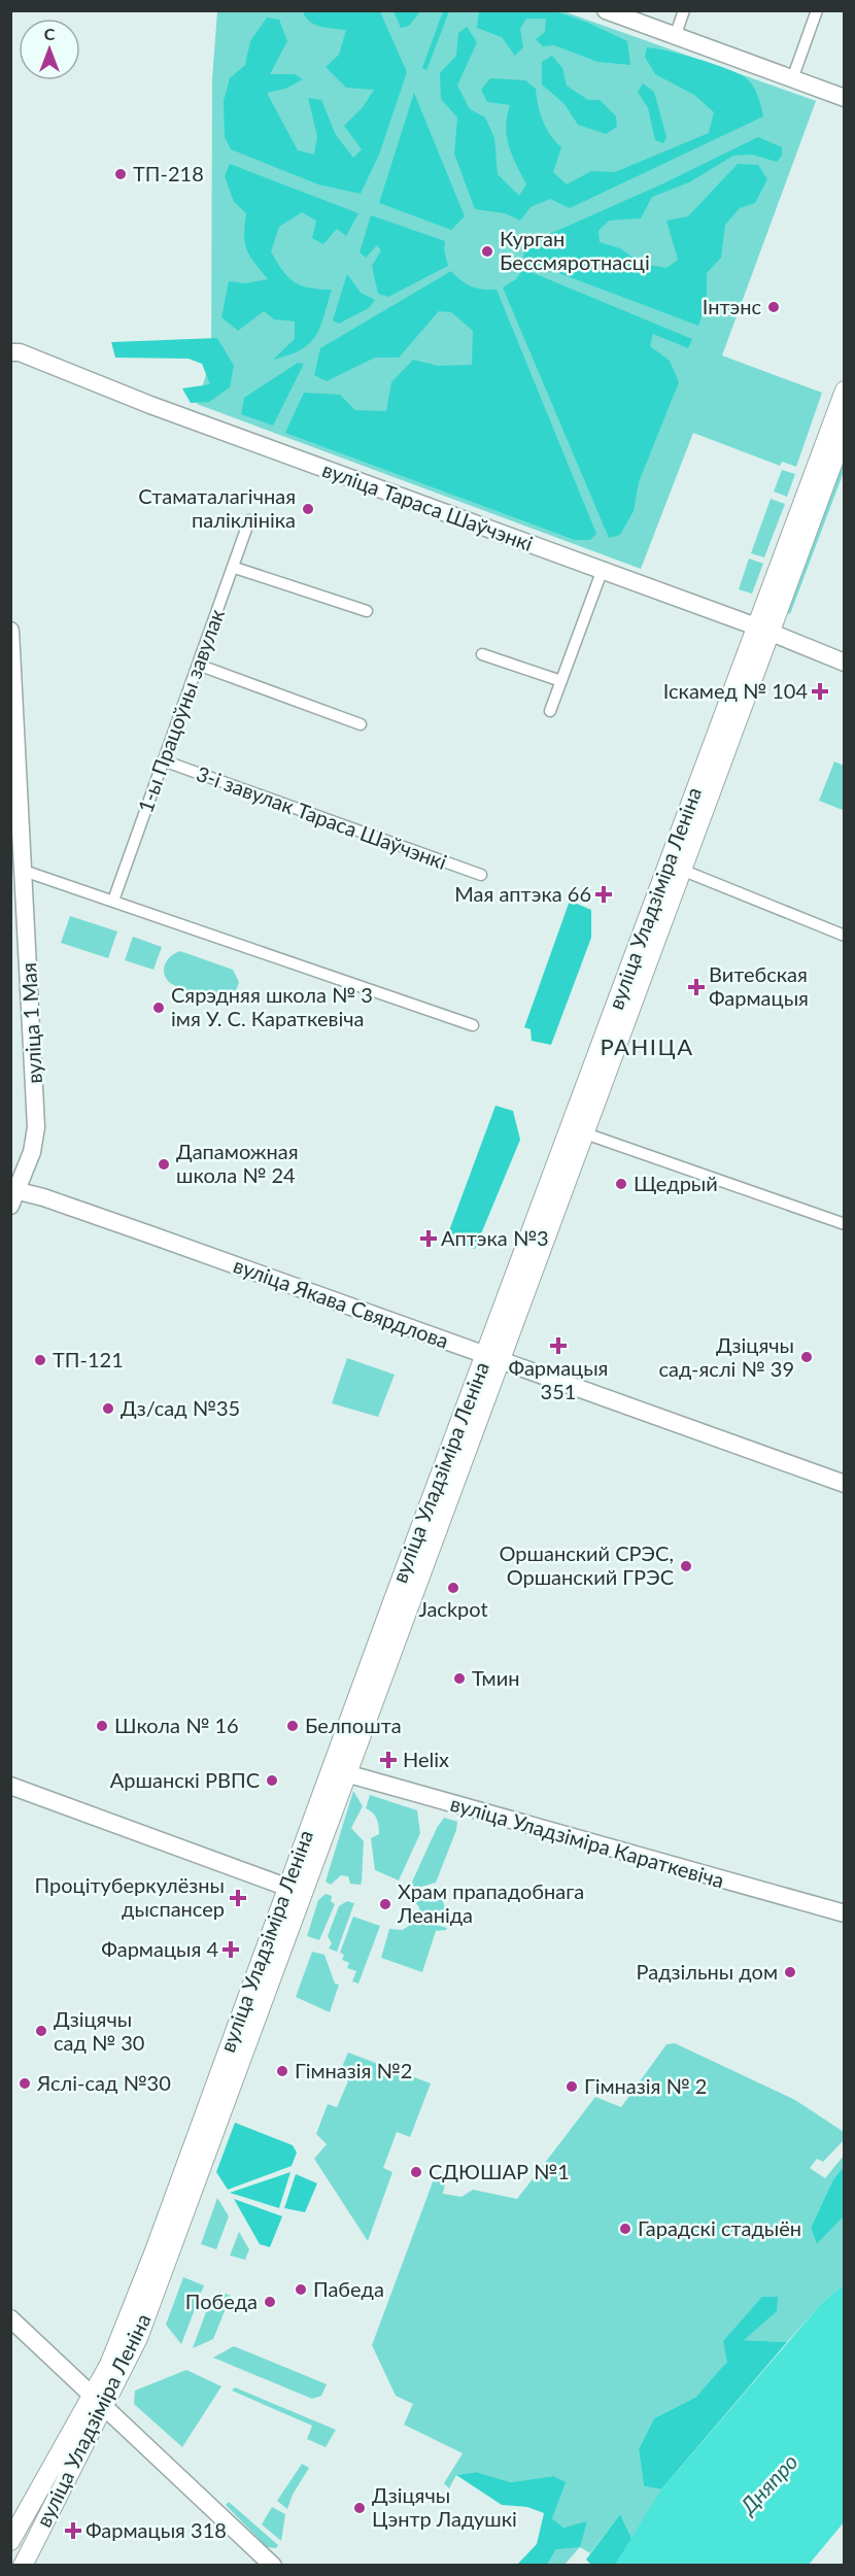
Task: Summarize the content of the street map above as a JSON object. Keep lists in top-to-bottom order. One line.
{"streets":{"main road":["вуліца Уладзіміра Леніна"],"street":["вуліца Тараса Шаўчэнкі","1-ы Працоўны завулак","3-і завулак Тараса Шаўчэнкі","вуліца 1 Мая","вуліца Якава Свярдлова","вуліца Уладзіміра Караткевіча"]},"crossings":[["вуліца Тараса Шаўчэнкі","вуліца Уладзіміра Леніна"],["1-ы Працоўны завулак","3-і завулак Тараса Шаўчэнкі"],["вуліца Уладзіміра Леніна","вуліца Якава Свярдлова"],["вуліца Уладзіміра Леніна","вуліца Уладзіміра Караткевіча"],["вуліца 1 Мая","вуліца Якава Свярдлова"]],"districts":["РАНІЦА"],"water":["Дняпро"],"places":{"other":["ТП-218","Курган Бессмяротнасці","Інтэнс","Стаматалагічная паліклініка","Сярэдняя школа № 3 імя У. С. Караткевіча","Дапаможная школа № 24","Щедрый","Дзіцячы сад-яслі № 39","ТП-121","Дз/сад №35","Оршанский СРЭС, Оршанский ГРЭС","Jackpot","Тмин","Школа № 16","Белпошта","Аршанскі РВПС","Храм прападобнага Леаніда","Радзільны дом","Дзіцячы сад № 30","Гімназія №2","Яслі-сад №30","Гімназія № 2","СДЮШАР №1","Гарадскі стадыён","Пабеда","Победа","Дзіцячы Цэнтр Ладушкі"],"health":["Іскамед № 104","Мая аптэка 66","Витебская Фармацыя","Аптэка №3","Фармацыя 351","Helix","Процітуберкулёзны дыспансер","Фармацыя 4","Фармацыя 318"]},"north":"top"}
